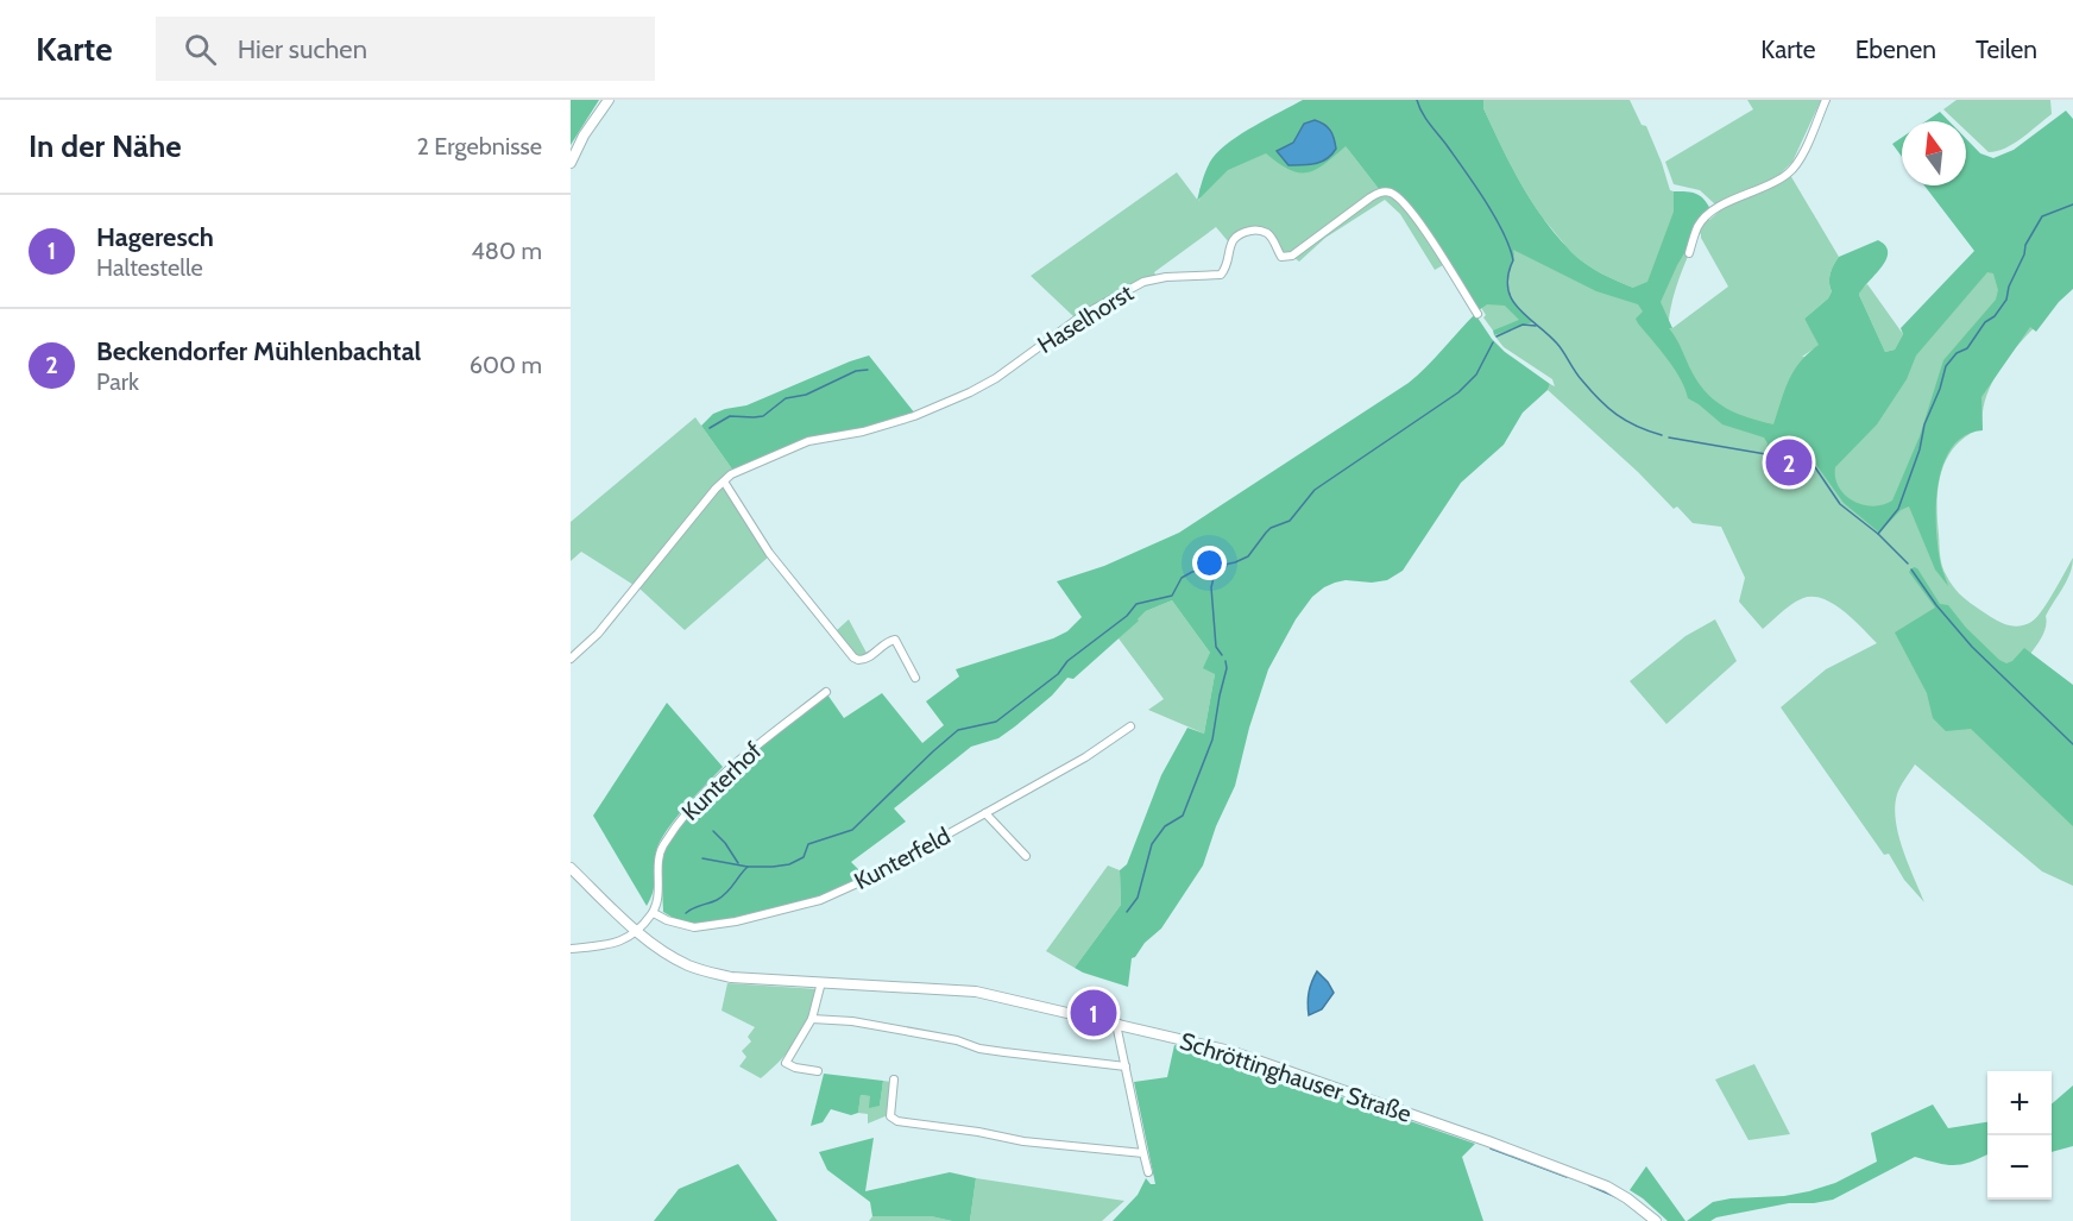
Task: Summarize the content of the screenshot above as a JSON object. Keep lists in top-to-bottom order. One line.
{"streets":{"main road":["Schröttinghauser Straße"],"street":["Haselhorst","Kunterhof","Kunterfeld"]},"crossings":[["Kunterhof","Kunterfeld"]],"north":"top","page":{"header":"Karte","search":"Hier suchen","nav":["Karte","Ebenen","Teilen"],"heading":["In der Nähe","2 Ergebnisse"],"list":[{"mark":"1","name":"Hageresch","note":"Haltestelle","value":"480 m"},{"mark":"2","name":"Beckendorfer Mühlenbachtal","note":"Park","value":"600 m"}],"pins":["2","1"],"map_buttons":["+","−"]}}
